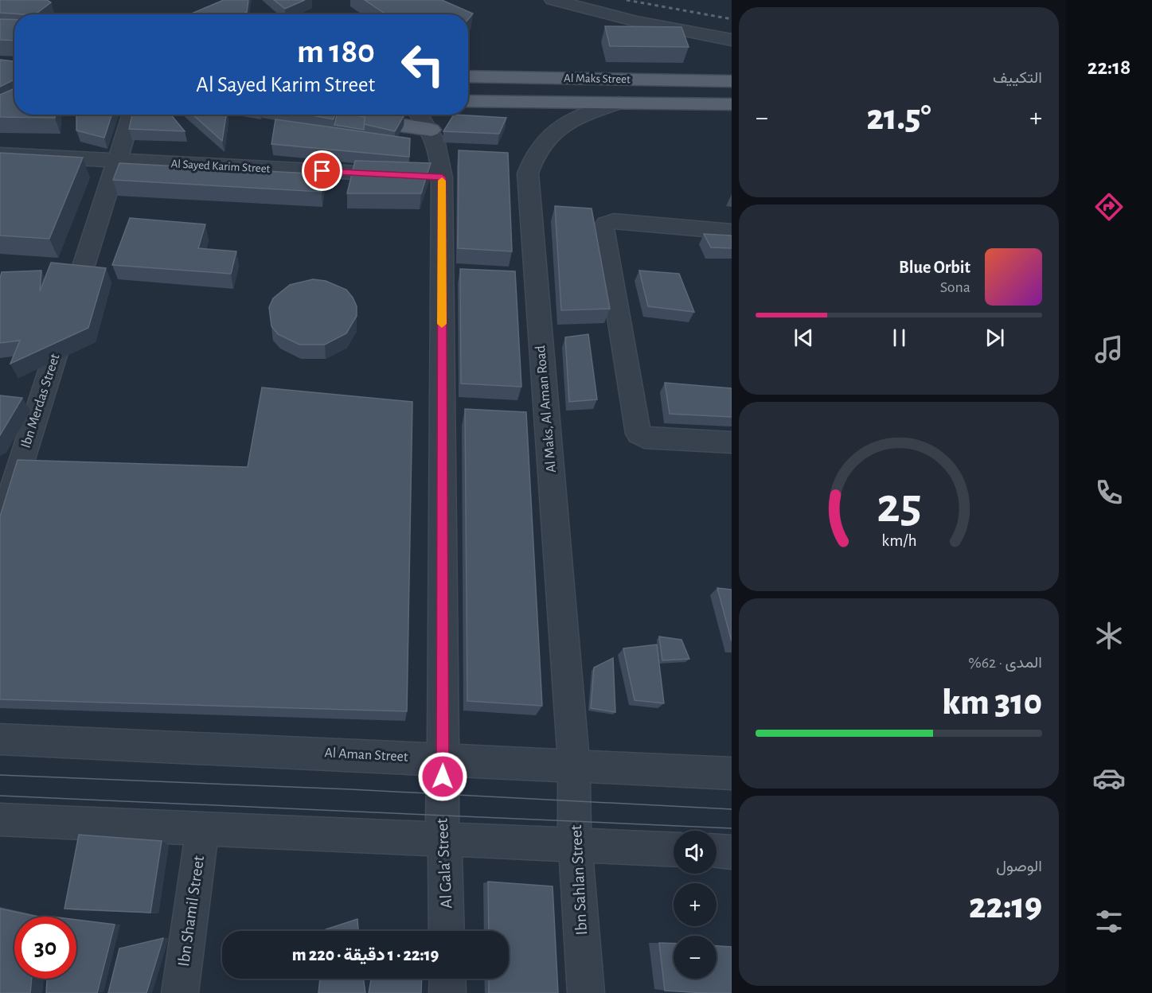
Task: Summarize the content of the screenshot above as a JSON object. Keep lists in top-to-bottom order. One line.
{"streets":{"main road":["Al Maks Street"],"street":["Al Sayed Karim Street","Ibn Merdas Street","Al Maks, Al Aman Road","Al Aman Street","Al Gala' Street","Ibn Sahlan Street","Ibn Shamil Street"]},"crossings":[["Al Maks Street","Al Maks, Al Aman Road"],["Al Sayed Karim Street","Ibn Merdas Street"],["Al Maks, Al Aman Road","Al Aman Street"],["Al Maks, Al Aman Road","Ibn Sahlan Street"],["Al Aman Street","Al Gala' Street"],["Al Aman Street","Ibn Sahlan Street"]],"page":{"tabs":"22:18","tile":["التكييف",["المدى · 62%","310 km"],["الوصول","22:19"]],"turn":["180 m","Al Sayed Karim Street"],"heat":["−","21.5°","+"],"song":["Blue Orbit","Sona"],"map_buttons":["+","−"],"limit":"30","trip":"22:19 · 1 دقيقة · 220 m","gauge":["25","km/h"]}}
